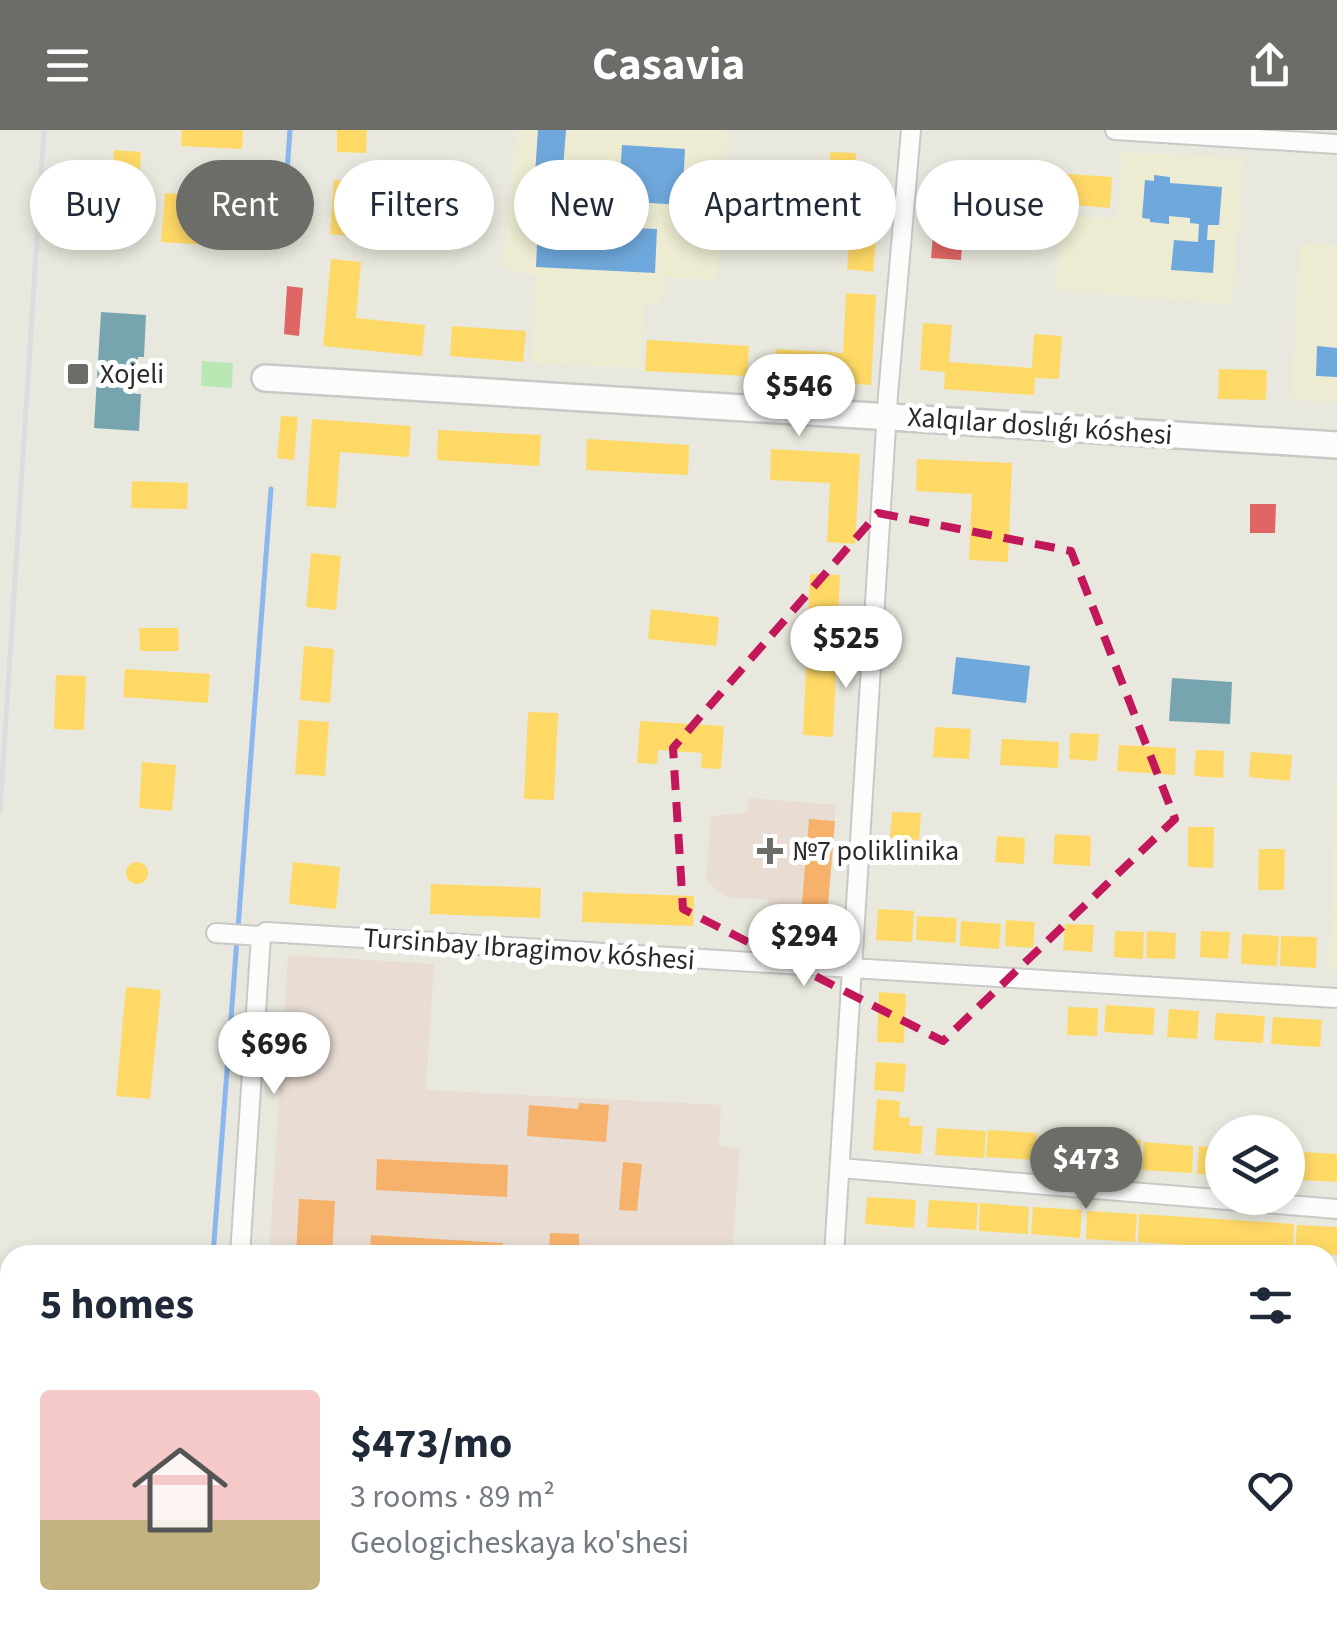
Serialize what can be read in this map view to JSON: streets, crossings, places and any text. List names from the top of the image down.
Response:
{
  "streets": {
    "street": ["Xalqılar doslıǵı kóshesi", "Tursinbay Ibragimov kóshesi"]
  },
  "places": {
    "transit": ["Xojeli"],
    "health": ["№7 poliklinika"]
  },
  "page": {
    "header": "Casavia",
    "chip": [
      "Buy",
      "Rent",
      "Filters",
      "New",
      "Apartment",
      "House"
    ],
    "price": [
      "$546",
      "$525",
      "$294",
      "$696",
      "$473"
    ],
    "heading": "5 homes",
    "list": [
      {
        "name": "$473/mo",
        "note": "3 rooms · 89 m² · Geologicheskaya ko'shesi"
      }
    ]
  }
}
